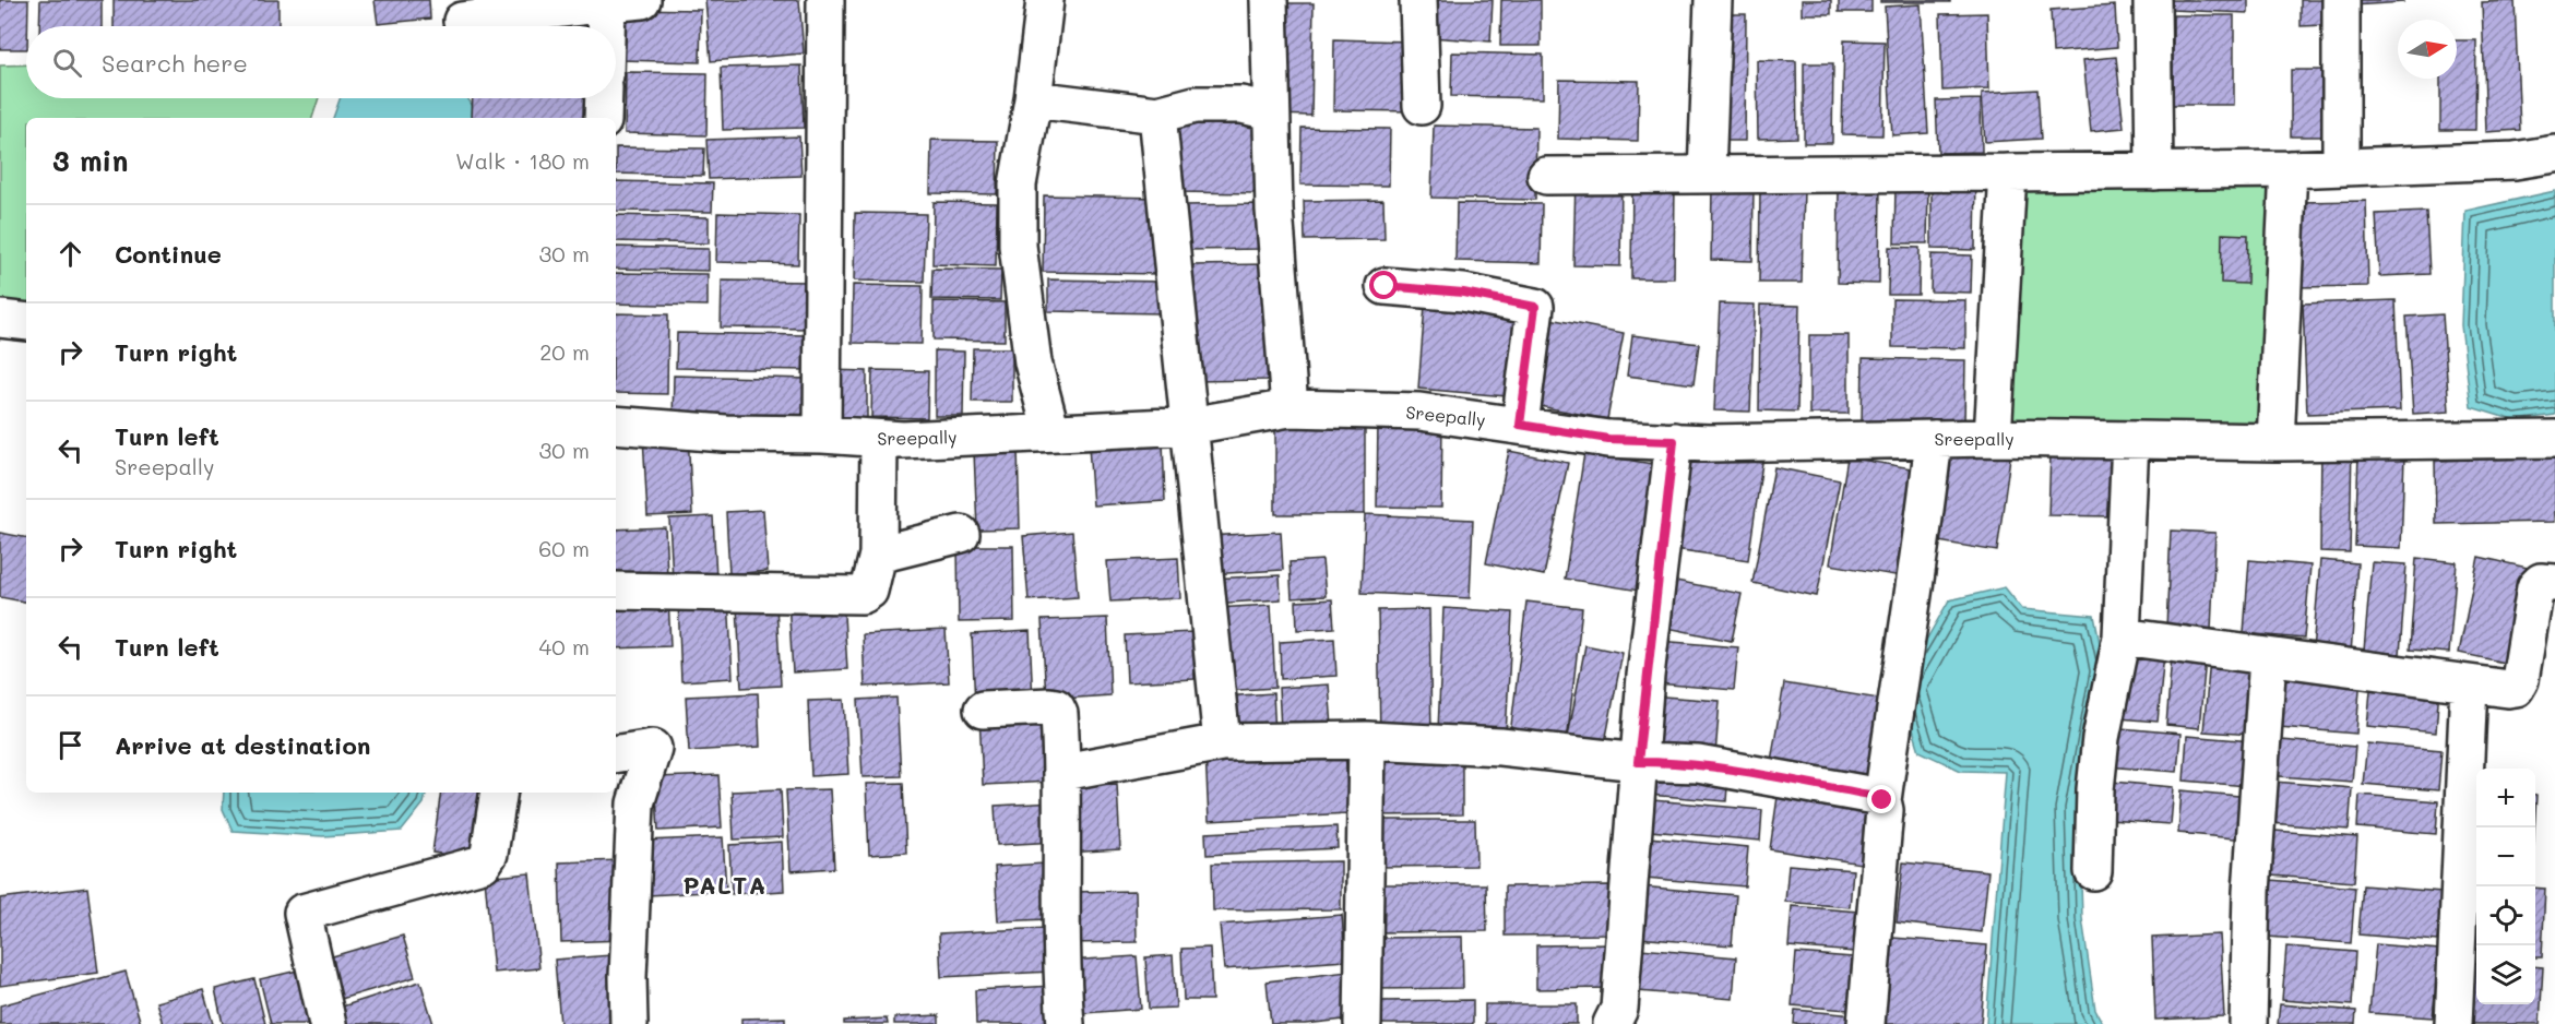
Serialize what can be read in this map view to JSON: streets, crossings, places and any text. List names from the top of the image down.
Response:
{
  "streets": {
    "street": ["Sreepally"]
  },
  "districts": ["PALTA"],
  "north": "right",
  "page": {
    "search": "Search here",
    "heading": ["3 min", "Walk · 180 m"],
    "list": [
      ["Continue", "30 m"],
      ["Turn right", "20 m"],
      ["Turn left", "Sreepally", "30 m"],
      ["Turn right", "60 m"],
      ["Turn left", "40 m"],
      "Arrive at destination"
    ],
    "map_buttons": ["+", "−"]
  }
}
